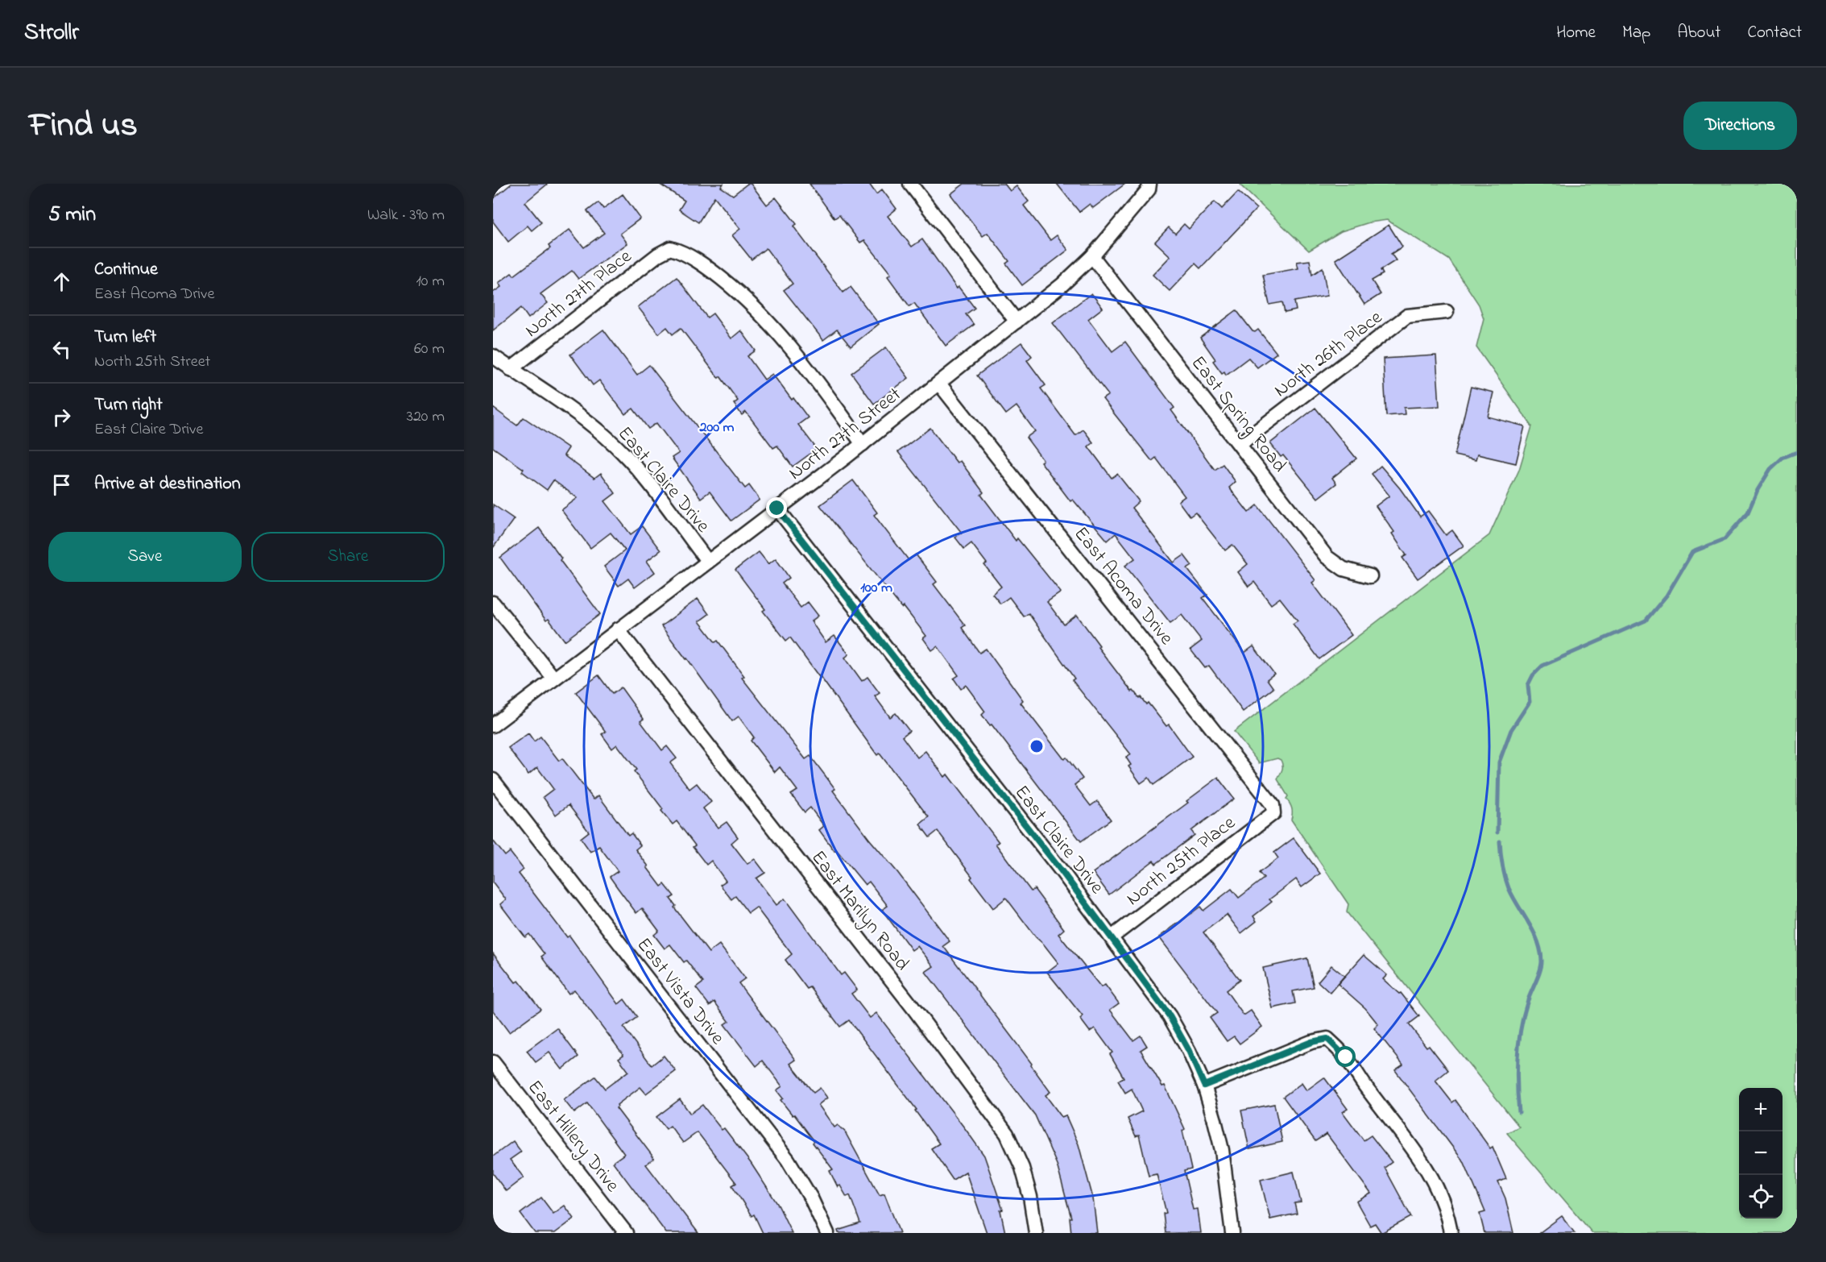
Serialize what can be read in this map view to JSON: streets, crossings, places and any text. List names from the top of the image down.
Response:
{
  "streets": {
    "street": [
      "North 27th Place",
      "North 26th Place",
      "East Spring Road",
      "North 27th Street",
      "East Claire Drive",
      "East Acoma Drive",
      "North 25th Place",
      "East Marilyn Road",
      "East Vista Drive",
      "East Hillery Drive"
    ]
  },
  "crossings": [
    ["North 27th Place", "North 27th Street"],
    ["North 27th Place", "East Claire Drive"],
    ["North 26th Place", "East Spring Road"],
    ["East Spring Road", "North 27th Street"],
    ["North 27th Street", "East Claire Drive"],
    ["North 27th Street", "East Acoma Drive"],
    ["North 27th Street", "East Marilyn Road"],
    ["East Claire Drive", "North 25th Place"],
    ["East Acoma Drive", "North 25th Place"]
  ],
  "page": {
    "header": "Strollr",
    "nav": [
      "Home",
      "Map",
      "About",
      "Contact"
    ],
    "title": "Find us",
    "buttons": [
      "Directions",
      ["Save", "Share"]
    ],
    "heading": ["5 min", "Walk · 390 m"],
    "list": [
      ["Continue", "East Acoma Drive", "10 m"],
      ["Turn left", "North 25th Street", "60 m"],
      ["Turn right", "East Claire Drive", "320 m"],
      "Arrive at destination"
    ],
    "map_buttons": ["+", "−"]
  },
  "rings": ["200 m", "100 m"]
}
